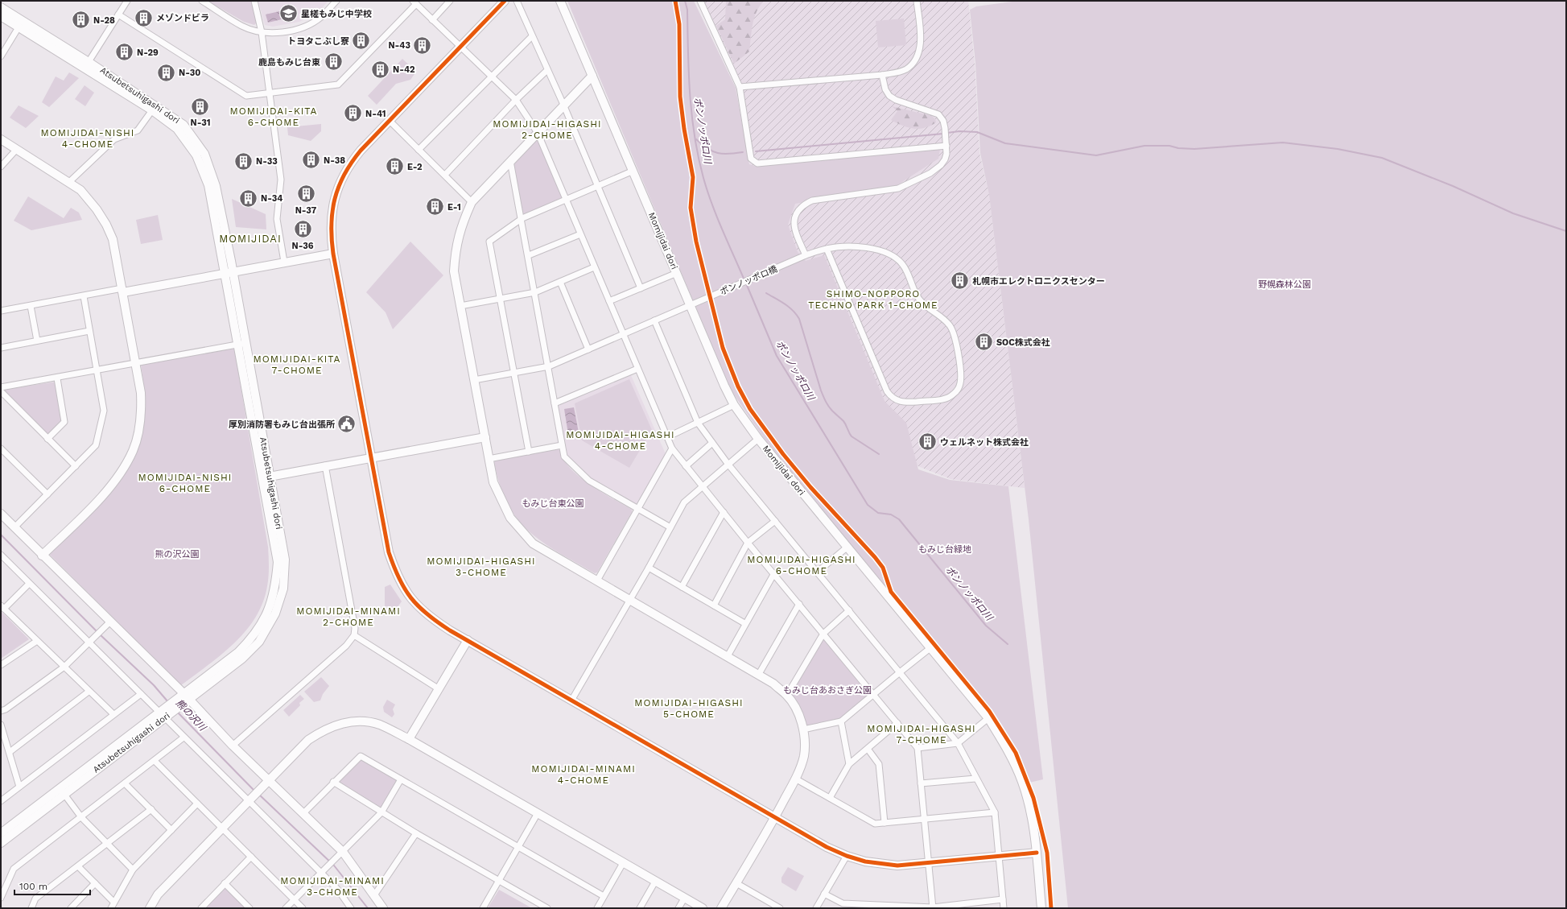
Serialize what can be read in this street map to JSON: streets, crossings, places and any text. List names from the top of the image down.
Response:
{
  "streets": {
    "street": ["Atsubetsuhigashi dori", "Momijidai dori", "ポンノッポロ橋"]
  },
  "crossings": [
    ["Momijidai dori", "ポンノッポロ橋"]
  ],
  "districts": [
    "MOMIJIDAI-KITA 6-CHOME",
    "MOMIJIDAI-HIGASHI 2-CHOME",
    "MOMIJIDAI-NISHI 4-CHOME",
    "MOMIJIDAI",
    "SHIMO-NOPPORO TECHNO PARK 1-CHOME",
    "MOMIJIDAI-KITA 7-CHOME",
    "MOMIJIDAI-HIGASHI 4-CHOME",
    "MOMIJIDAI-NISHI 6-CHOME",
    "MOMIJIDAI-HIGASHI 6-CHOME",
    "MOMIJIDAI-HIGASHI 3-CHOME",
    "MOMIJIDAI-MINAMI 2-CHOME",
    "MOMIJIDAI-HIGASHI 5-CHOME",
    "MOMIJIDAI-HIGASHI 7-CHOME",
    "MOMIJIDAI-MINAMI 4-CHOME",
    "MOMIJIDAI-MINAMI 3-CHOME"
  ],
  "water": ["ポンノッポロ川", "熊の沢川"],
  "parks": [
    "野幌森林公園",
    "もみじ台東公園",
    "もみじ台緑地",
    "熊の沢公園",
    "もみじ台あおさぎ公園"
  ],
  "places": {
    "school or university": ["星槎もみじ中学校"],
    "building": [
      "メゾンドビラ",
      "N-28",
      "トヨタこぶし寮",
      "N-43",
      "N-29",
      "鹿島もみじ台東",
      "N-42",
      "N-30",
      "N-31",
      "N-41",
      "N-38",
      "N-33",
      "E-2",
      "N-37",
      "N-34",
      "E-1",
      "N-36",
      "札幌市エレクトロニクスセンター",
      "SOC株式会社",
      "ウェルネット株式会社"
    ],
    "public building": ["厚別消防署もみじ台出張所"]
  },
  "scale_bar": "100 m"
}
